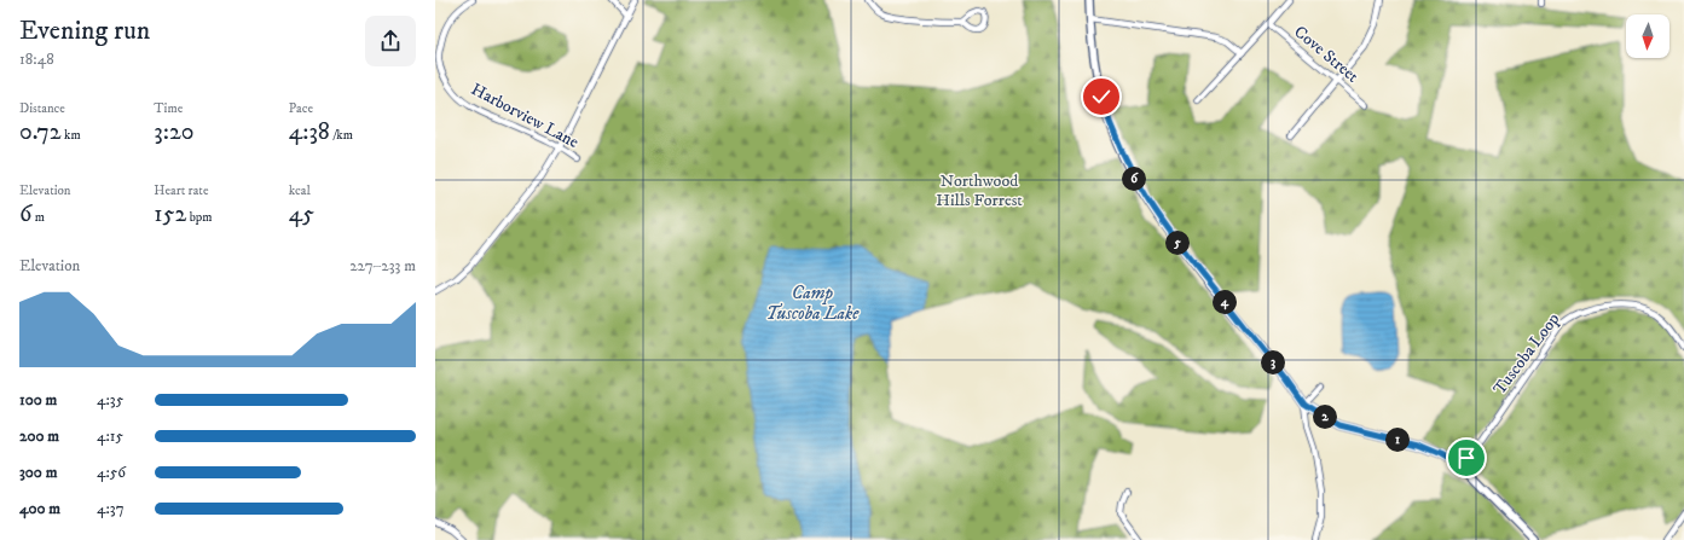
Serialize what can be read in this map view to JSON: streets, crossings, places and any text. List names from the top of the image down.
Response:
{
  "streets": {
    "street": ["Cove Street", "Harborview Lane", "Tuscoba Loop"]
  },
  "water": ["Camp Tuscoba Lake"],
  "parks": ["Northwood Hills Forrest"],
  "north": "bottom",
  "page": {
    "heading": ["Evening run", "18:48"],
    "stats": [
      ["Distance", "0.72 km"],
      ["Time", "3:20"],
      ["Pace", "4:38 /km"],
      ["Elevation", "6 m"],
      ["Heart rate", "152 bpm"],
      ["kcal", "45"]
    ],
    "pins": [
      "6",
      "5",
      "4",
      "3",
      "2",
      "1"
    ],
    "chart": ["Elevation", "227–233 m"],
    "list": [
      {
        "name": "100 m",
        "note": "4:35"
      },
      {
        "name": "200 m",
        "note": "4:15"
      },
      {
        "name": "300 m",
        "note": "4:56"
      },
      {
        "name": "400 m",
        "note": "4:37"
      }
    ]
  }
}
